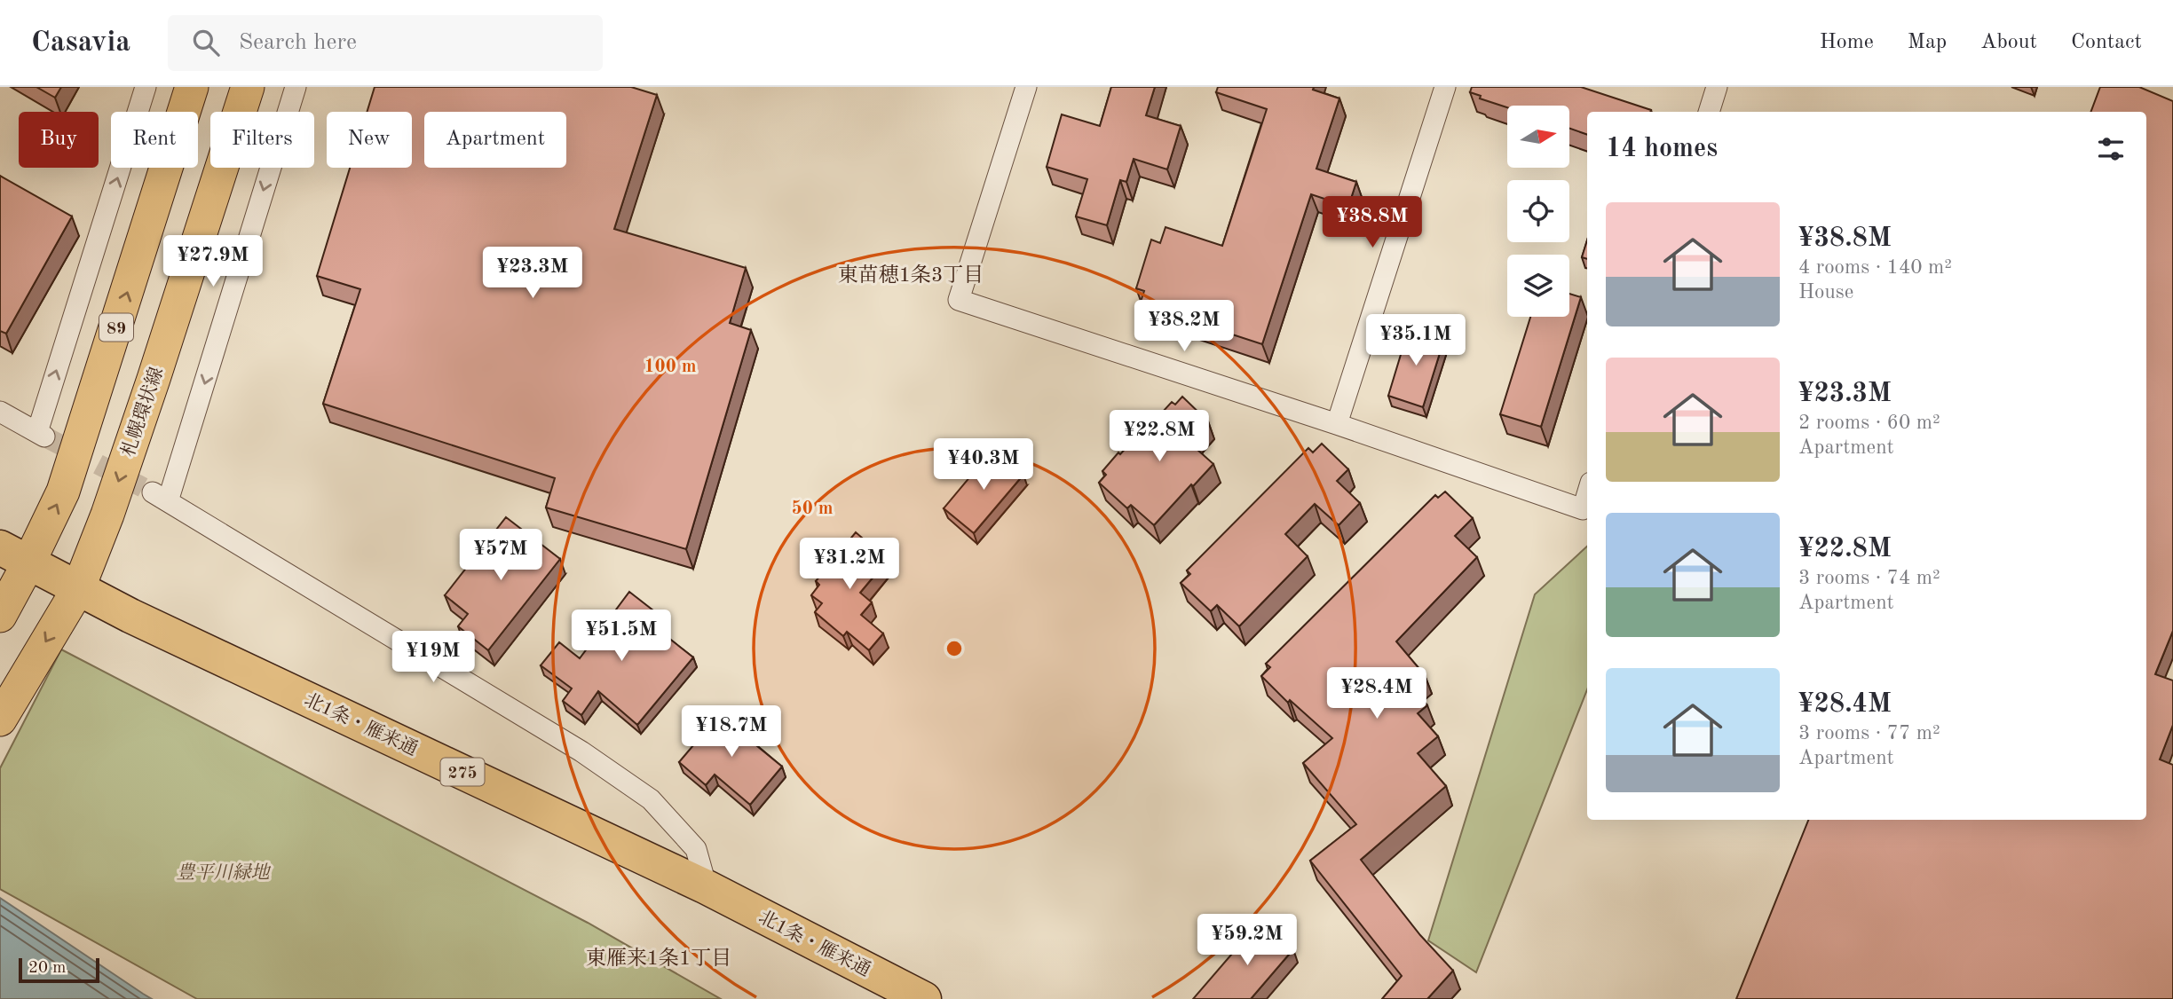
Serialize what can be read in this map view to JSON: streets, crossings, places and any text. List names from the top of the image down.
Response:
{
  "streets": {
    "highway": ["北1条・雁来通", "275"],
    "main road": ["89", "札幌環状線"]
  },
  "crossings": [
    ["89", "北1条・雁来通"],
    ["札幌環状線", "北1条・雁来通"]
  ],
  "districts": ["東苗穂1条3丁目", "東雁来1条1丁目"],
  "parks": ["豊平川緑地"],
  "scale_bar": "20 m",
  "north": "right",
  "page": {
    "header": "Casavia",
    "search": "Search here",
    "nav": [
      "Home",
      "Map",
      "About",
      "Contact"
    ],
    "chip": [
      "Buy",
      "Rent",
      "Filters",
      "New",
      "Apartment"
    ],
    "heading": "14 homes",
    "list": [
      {
        "name": "¥38.8M",
        "note": "4 rooms · 140 m² · House"
      },
      {
        "name": "¥23.3M",
        "note": "2 rooms · 60 m² · Apartment"
      },
      {
        "name": "¥22.8M",
        "note": "3 rooms · 74 m² · Apartment"
      },
      {
        "name": "¥28.4M",
        "note": "3 rooms · 77 m² · Apartment"
      }
    ],
    "price": [
      "¥38.8M",
      "¥27.9M",
      "¥23.3M",
      "¥38.2M",
      "¥35.1M",
      "¥22.8M",
      "¥40.3M",
      "¥57M",
      "¥31.2M",
      "¥51.5M",
      "¥19M",
      "¥28.4M",
      "¥18.7M",
      "¥59.2M"
    ],
    "scale": "20 m"
  },
  "rings": ["100 m", "50 m"]
}
